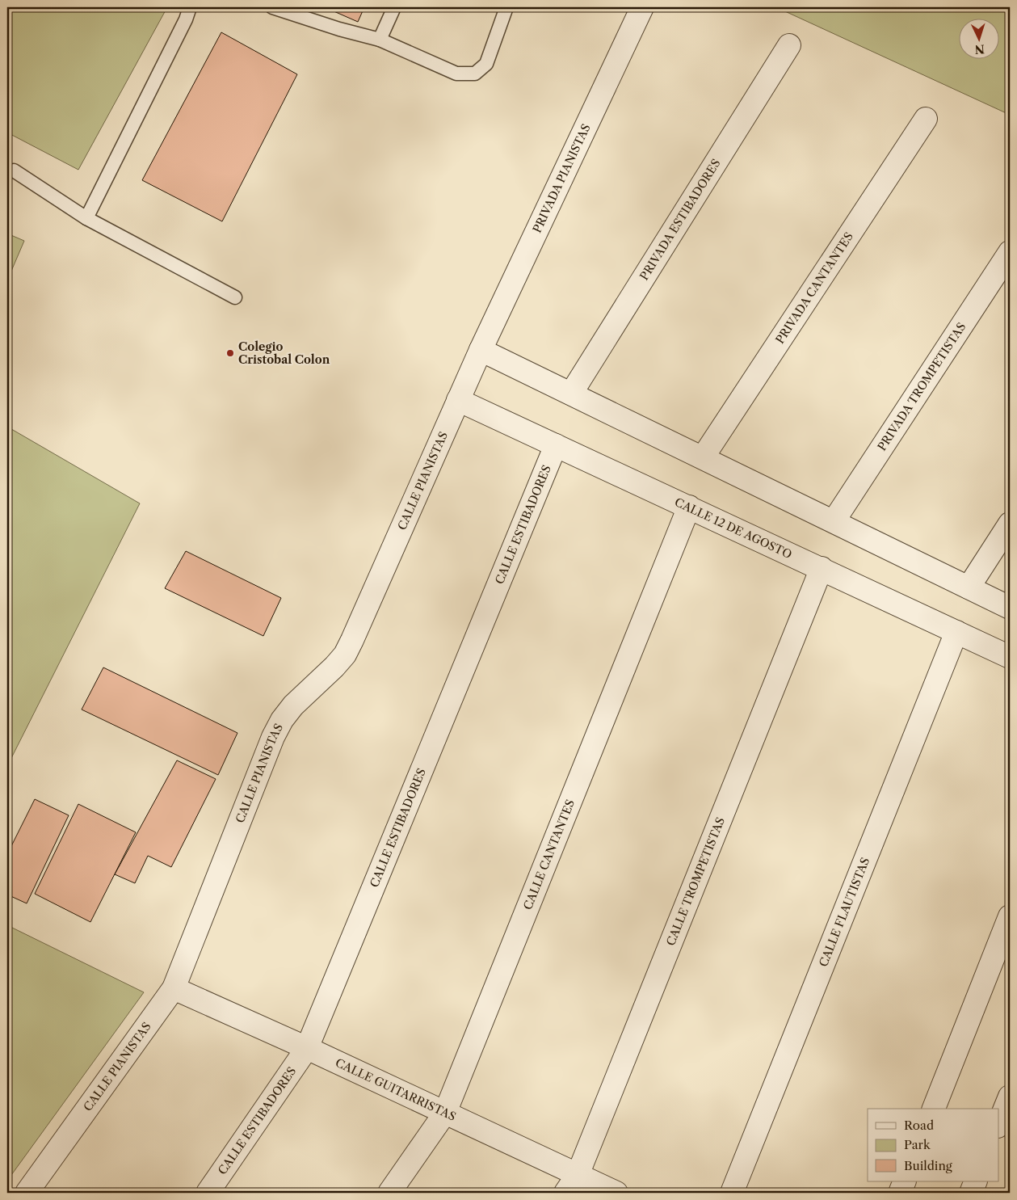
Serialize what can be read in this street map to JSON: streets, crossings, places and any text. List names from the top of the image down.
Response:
{
  "streets": {
    "street": [
      "PRIVADA PIANISTAS",
      "PRIVADA ESTIBADORES",
      "PRIVADA CANTANTES",
      "PRIVADA TROMPETISTAS",
      "CALLE PIANISTAS",
      "CALLE ESTIBADORES",
      "CALLE 12 DE AGOSTO",
      "CALLE CANTANTES",
      "CALLE TROMPETISTAS",
      "CALLE FLAUTISTAS",
      "CALLE GUITARRISTAS"
    ]
  },
  "crossings": [
    ["PRIVADA PIANISTAS", "CALLE PIANISTAS"],
    ["CALLE PIANISTAS", "CALLE 12 DE AGOSTO"],
    ["CALLE PIANISTAS", "CALLE GUITARRISTAS"],
    ["CALLE ESTIBADORES", "CALLE 12 DE AGOSTO"],
    ["CALLE ESTIBADORES", "CALLE GUITARRISTAS"],
    ["CALLE 12 DE AGOSTO", "CALLE CANTANTES"],
    ["CALLE 12 DE AGOSTO", "CALLE TROMPETISTAS"],
    ["CALLE 12 DE AGOSTO", "CALLE FLAUTISTAS"],
    ["CALLE CANTANTES", "CALLE GUITARRISTAS"],
    ["CALLE TROMPETISTAS", "CALLE GUITARRISTAS"]
  ],
  "places": ["Colegio Cristobal Colon"],
  "legend": ["Road", "Park", "Building"],
  "north": "bottom"
}
